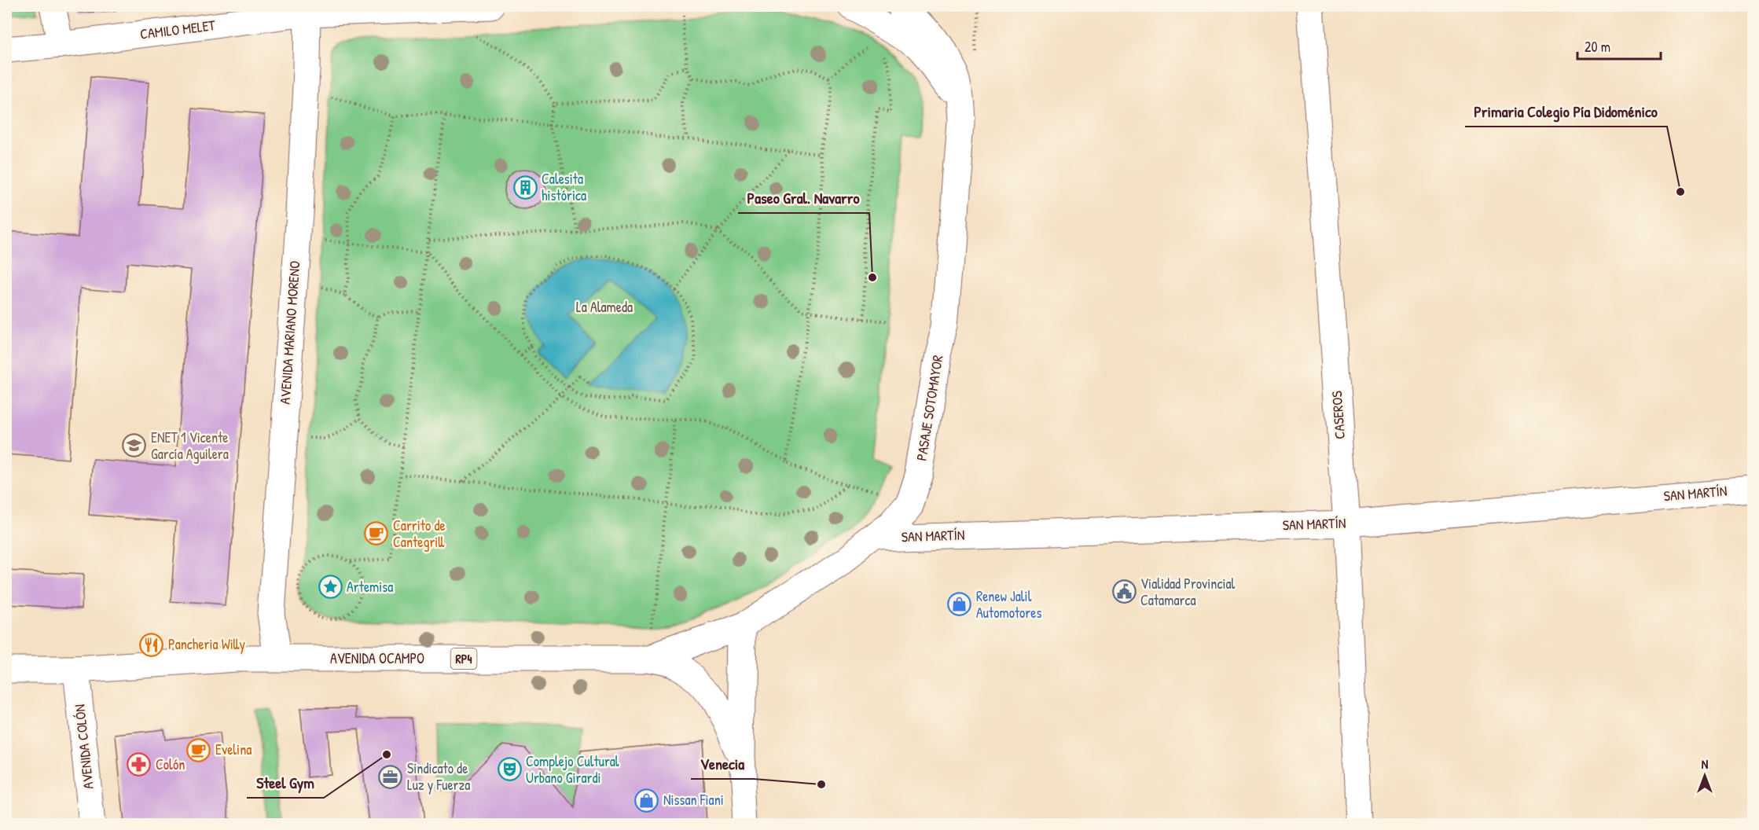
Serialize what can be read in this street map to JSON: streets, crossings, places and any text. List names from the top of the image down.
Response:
{
  "streets": {
    "main road": [
      "CAMILO MELET",
      "AVENIDA MARIANO MORENO",
      "PASAJE SOTOMAYOR",
      "CASEROS",
      "SAN MARTÍN",
      "AVENIDA OCAMPO",
      "RP4",
      "AVENIDA COLÓN"
    ]
  },
  "crossings": [
    ["CAMILO MELET", "AVENIDA MARIANO MORENO"],
    ["AVENIDA MARIANO MORENO", "AVENIDA OCAMPO"],
    ["PASAJE SOTOMAYOR", "SAN MARTÍN"],
    ["PASAJE SOTOMAYOR", "AVENIDA OCAMPO"],
    ["CASEROS", "SAN MARTÍN"],
    ["AVENIDA OCAMPO", "AVENIDA COLÓN"]
  ],
  "parks": ["La Alameda"],
  "places": {
    "building": ["Calesita histórica"],
    "other": [
      "Primaria Colegio Pía Didoménico",
      "Paseo Gral. Navarro",
      "Steel Gym",
      "Venecia"
    ],
    "school or university": ["ENET 1 Vicente García Aguilera"],
    "cafe": ["Carrito de Cantegrill", "Evelina"],
    "place": ["Artemisa"],
    "public building": ["Vialidad Provincial Catamarca"],
    "shop": ["Renew Jalil Automotores", "Nissan Fiani"],
    "restaurant": ["Pancheria Willy"],
    "pharmacy": ["Colón"],
    "theatre": ["Complejo Cultural Urbano Girardi"],
    "office": ["Sindicato de Luz y Fuerza"]
  },
  "scale_bar": "20 m",
  "north": "top"
}
